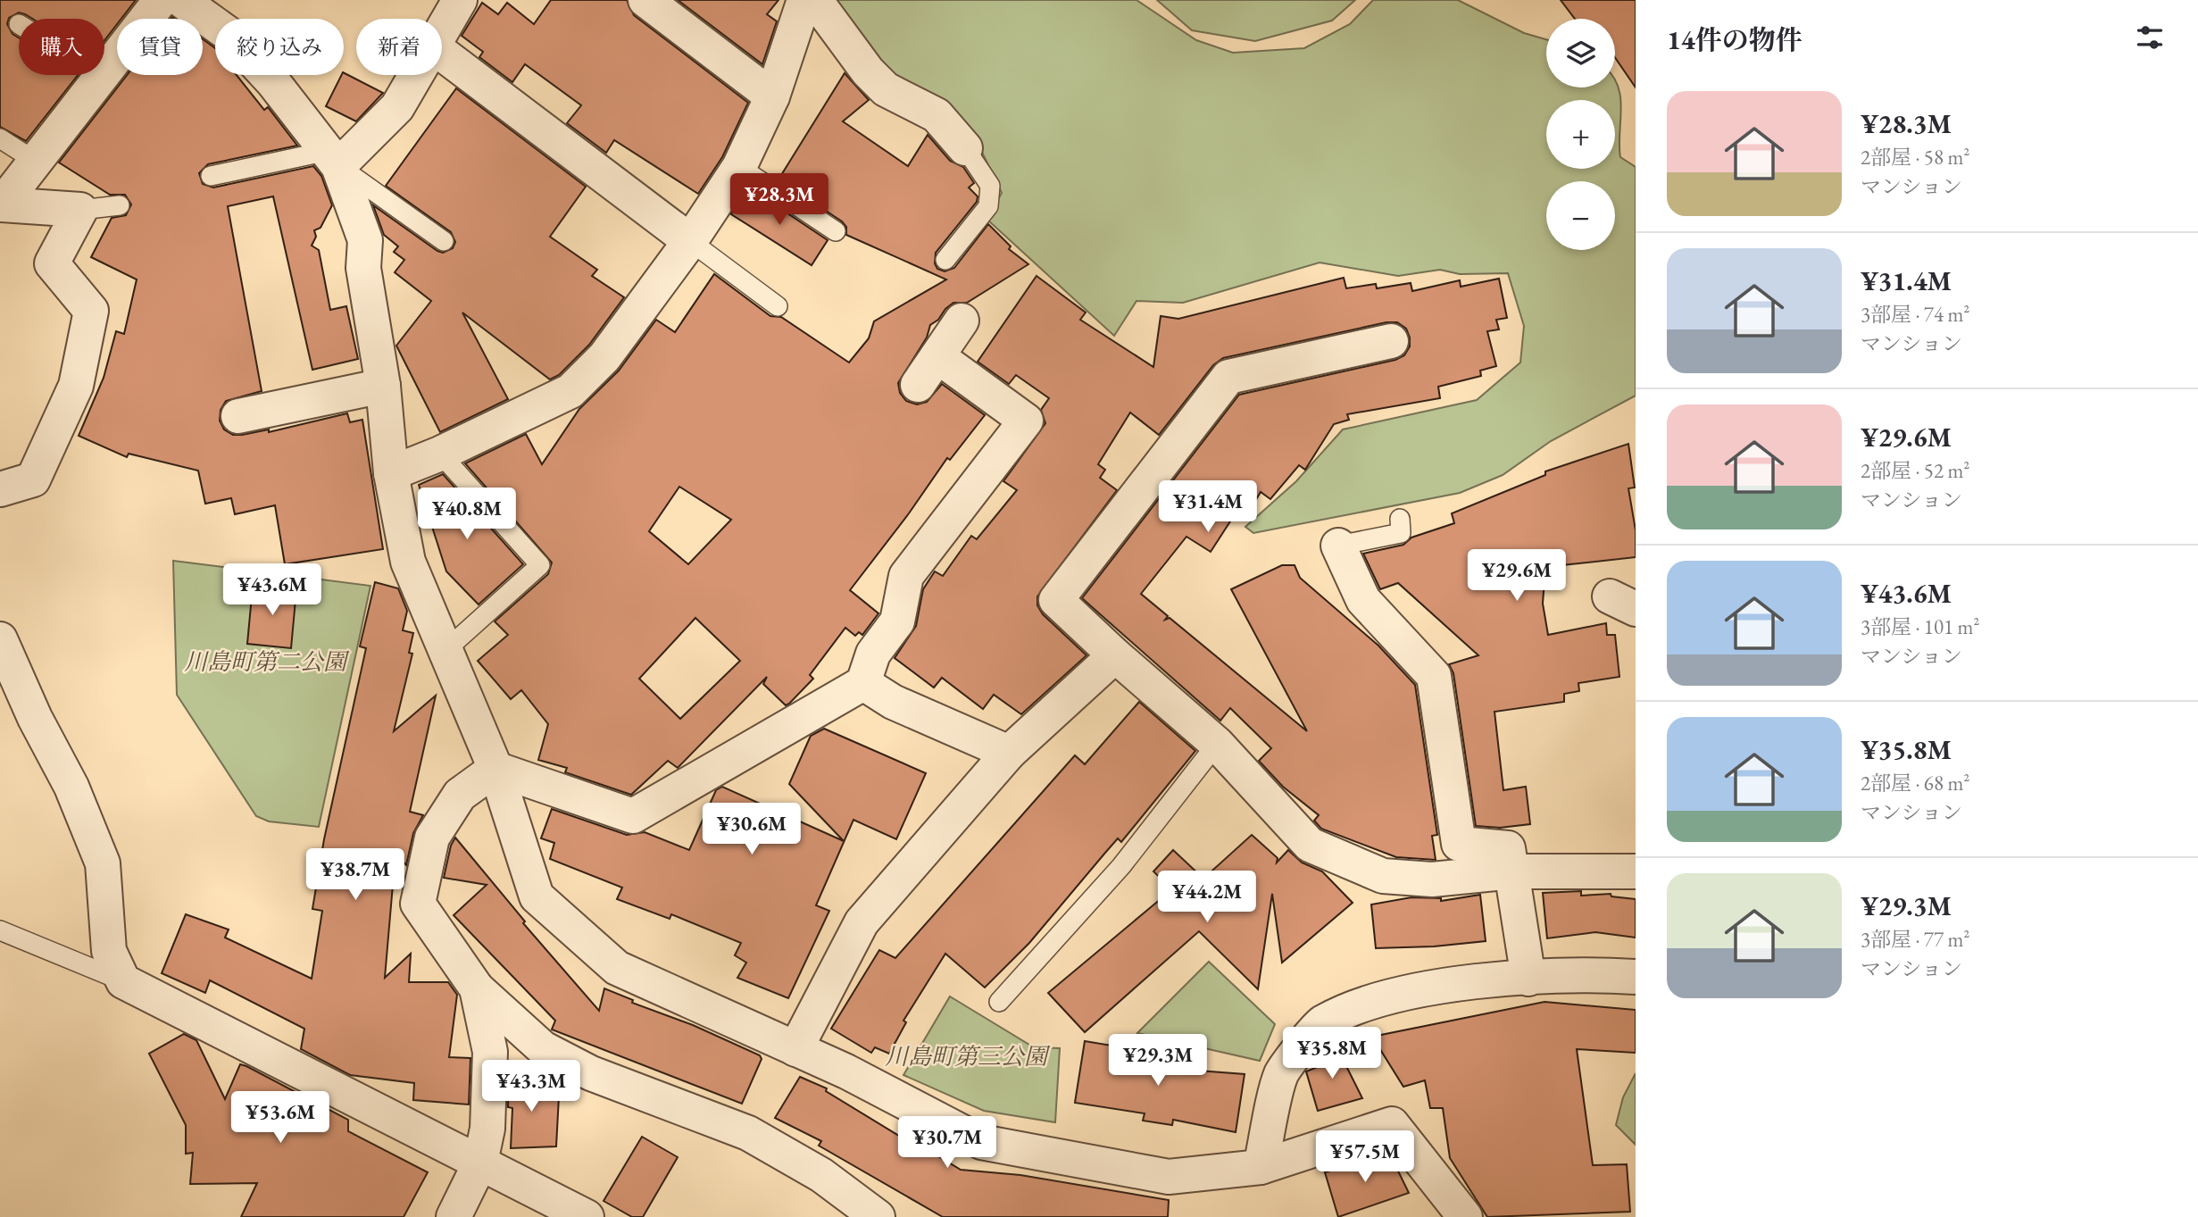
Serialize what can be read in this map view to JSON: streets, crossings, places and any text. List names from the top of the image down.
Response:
{
  "parks": ["川島町第二公園", "川島町第三公園"],
  "page": {
    "heading": "14件の物件",
    "map_buttons": ["+", "−"],
    "chip": [
      "購入",
      "賃貸",
      "絞り込み",
      "新着"
    ],
    "list": [
      {
        "name": "¥28.3M",
        "note": "2部屋 · 58 m² · マンション"
      },
      {
        "name": "¥31.4M",
        "note": "3部屋 · 74 m² · マンション"
      },
      {
        "name": "¥29.6M",
        "note": "2部屋 · 52 m² · マンション"
      },
      {
        "name": "¥43.6M",
        "note": "3部屋 · 101 m² · マンション"
      },
      {
        "name": "¥35.8M",
        "note": "2部屋 · 68 m² · マンション"
      },
      {
        "name": "¥29.3M",
        "note": "3部屋 · 77 m² · マンション"
      }
    ],
    "price": [
      "¥28.3M",
      "¥31.4M",
      "¥40.8M",
      "¥29.6M",
      "¥43.6M",
      "¥30.6M",
      "¥38.7M",
      "¥44.2M",
      "¥35.8M",
      "¥29.3M",
      "¥43.3M",
      "¥53.6M",
      "¥30.7M",
      "¥57.5M"
    ]
  }
}
